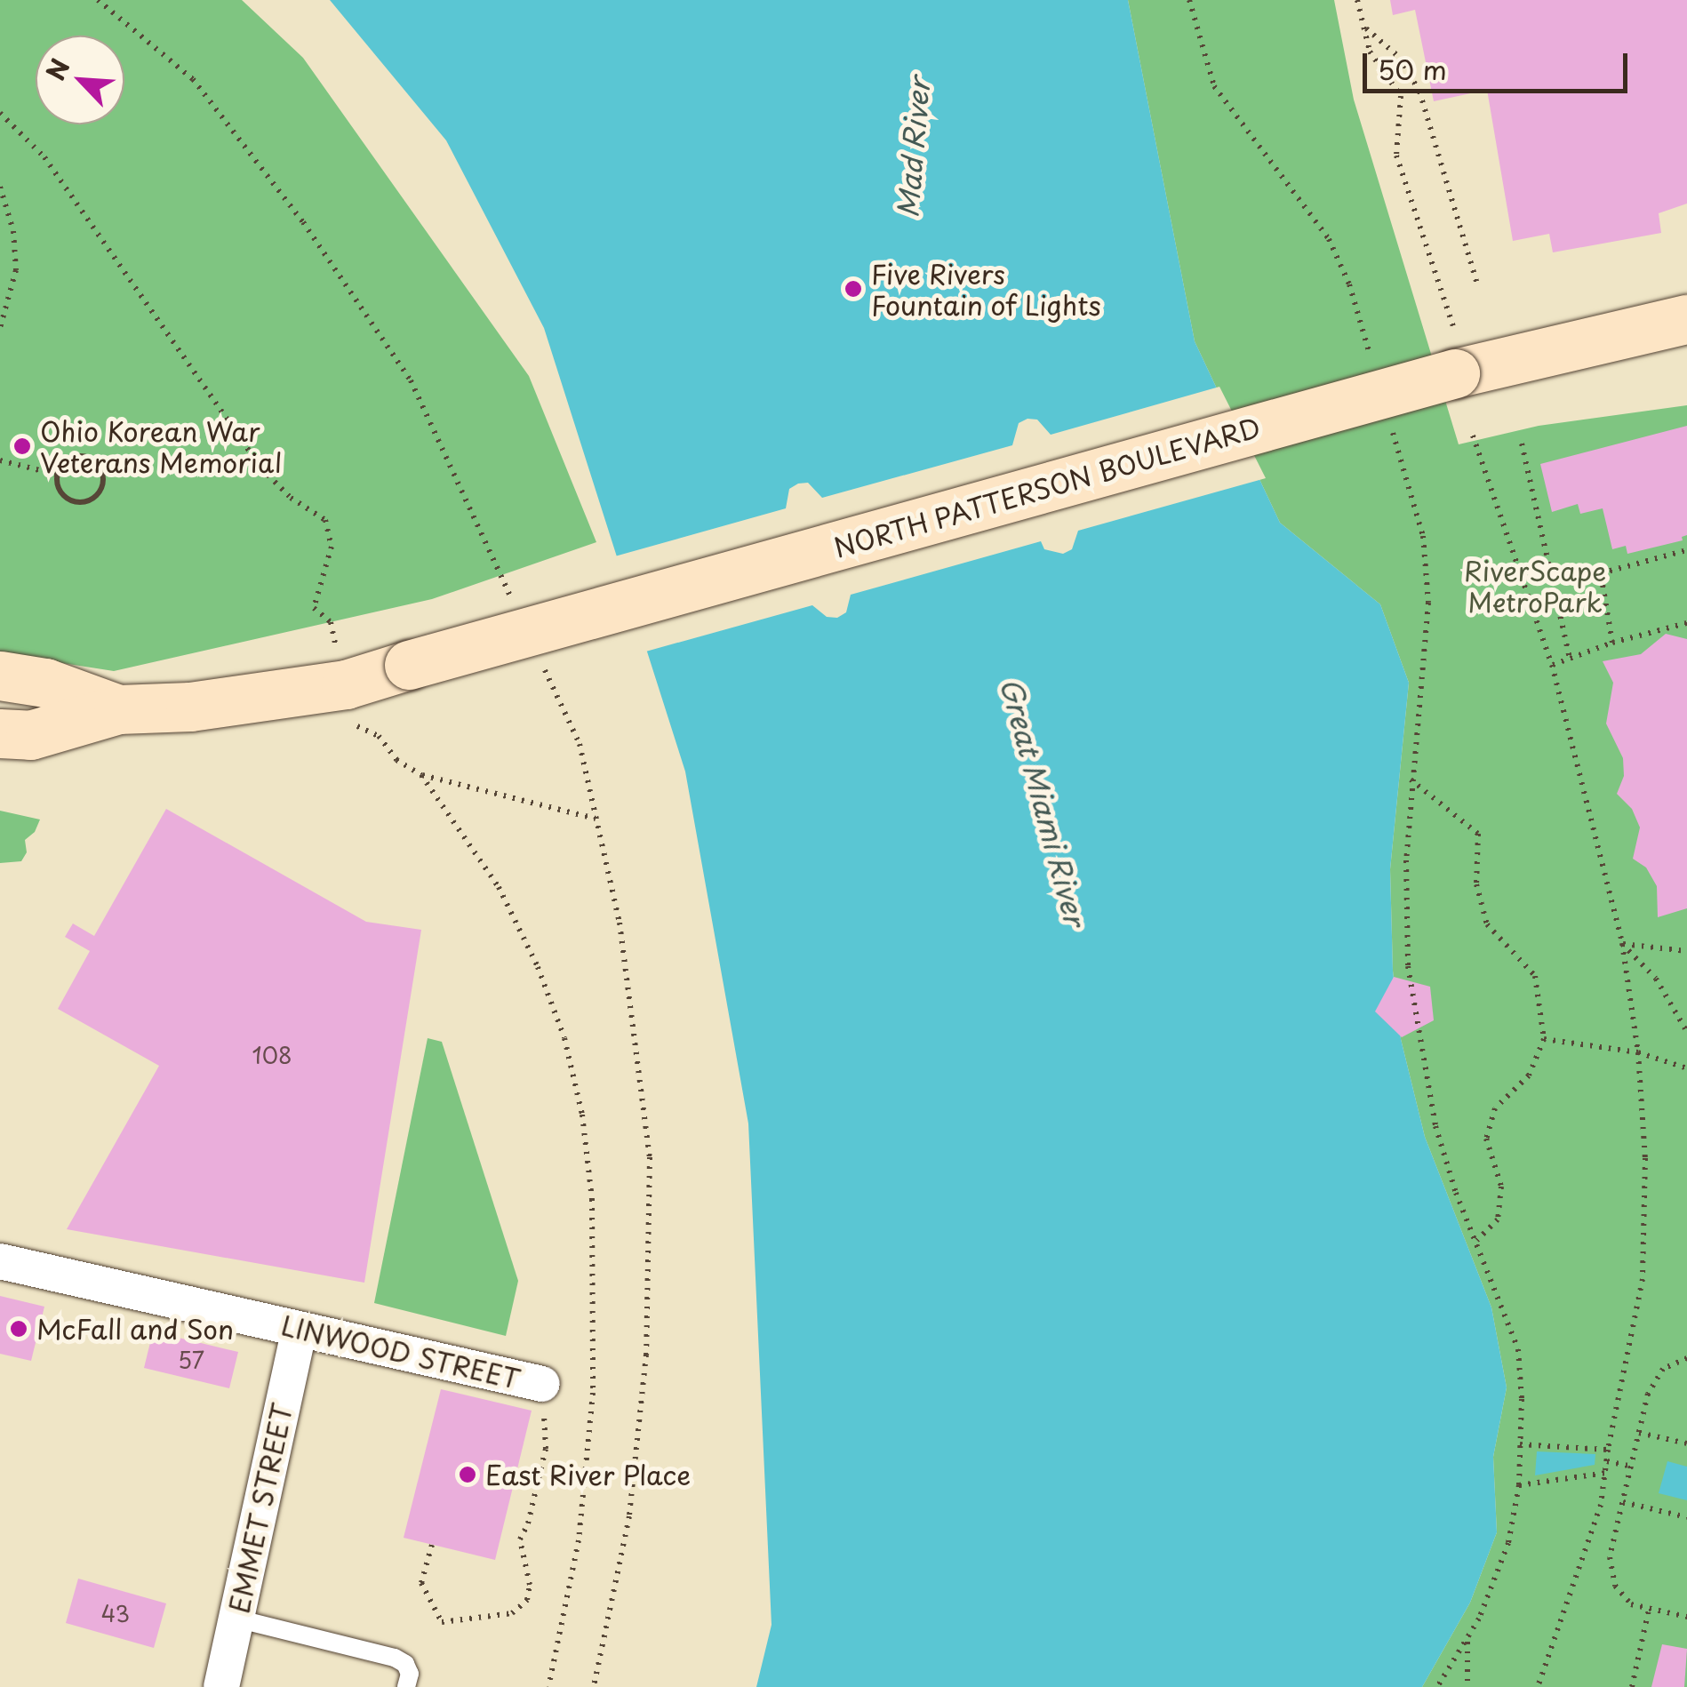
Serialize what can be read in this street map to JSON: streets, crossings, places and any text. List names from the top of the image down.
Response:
{
  "streets": {
    "main road": ["NORTH PATTERSON BOULEVARD"],
    "street": ["LINWOOD STREET", "EMMET STREET"]
  },
  "crossings": [
    ["LINWOOD STREET", "EMMET STREET"]
  ],
  "water": ["Mad River", "Great Miami River"],
  "parks": ["RiverScape MetroPark"],
  "places": [
    "Five Rivers Fountain of Lights",
    "Ohio Korean War Veterans Memorial",
    "McFall and Son",
    "East River Place"
  ],
  "house_numbers": ["108", "57", "43"],
  "scale_bar": "50 m",
  "north": "top left"
}
